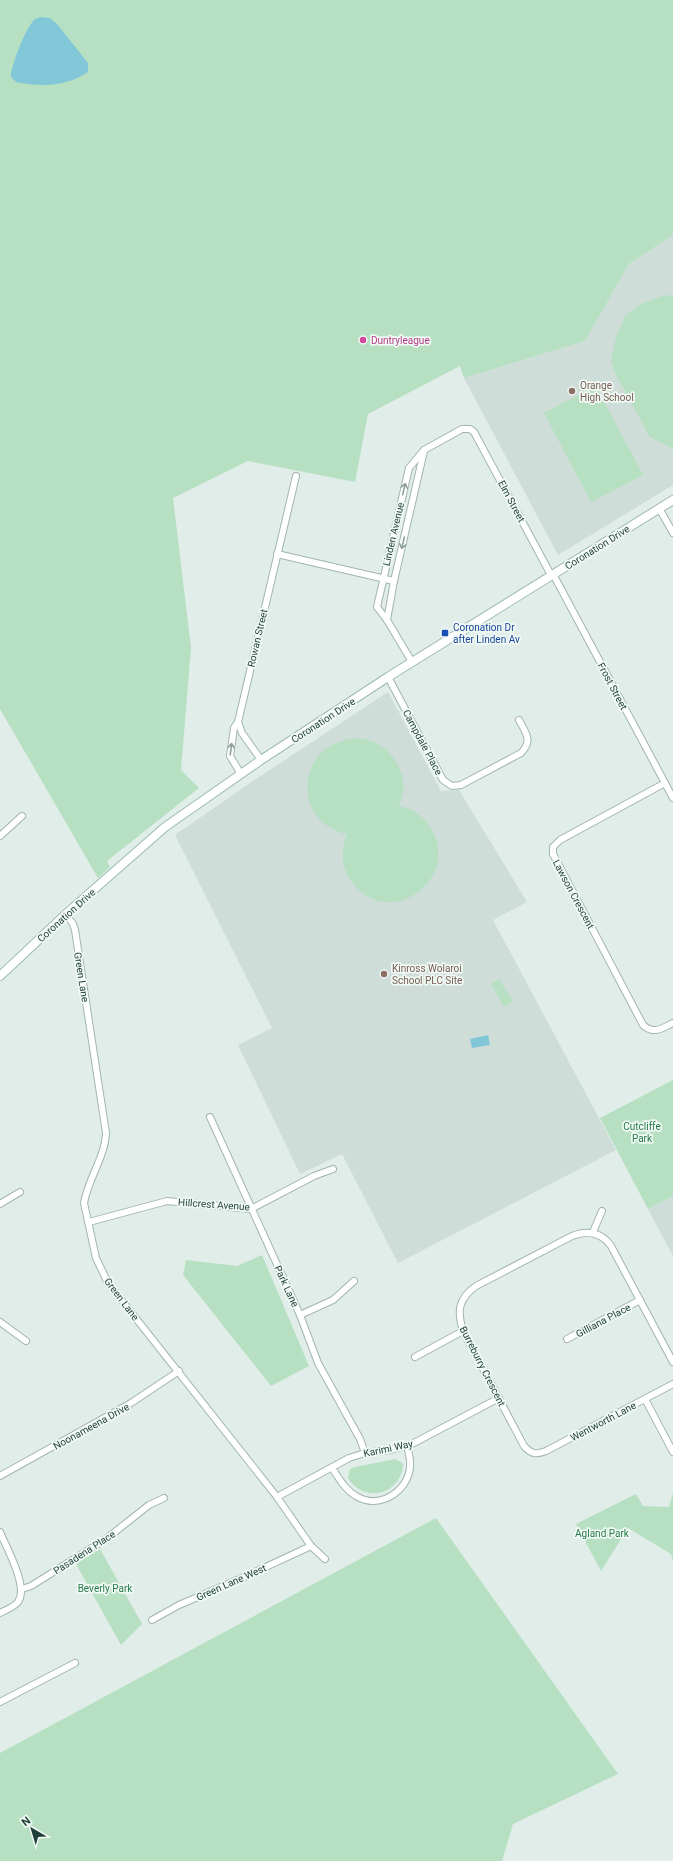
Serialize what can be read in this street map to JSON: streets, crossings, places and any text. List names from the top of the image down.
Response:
{
  "streets": {
    "main road": ["Coronation Drive"],
    "street": [
      "Elm Street",
      "Linden Avenue",
      "Rowan Street",
      "Frost Street",
      "Campdale Place",
      "Lawson Crescent",
      "Green Lane",
      "Hillcrest Avenue",
      "Park Lane",
      "Gilliana Place",
      "Burreburry Crescent",
      "Wentworth Lane",
      "Noonameena Drive",
      "Karimi Way",
      "Pasadena Place",
      "Green Lane West"
    ]
  },
  "crossings": [
    ["Elm Street", "Linden Avenue"],
    ["Elm Street", "Coronation Drive"],
    ["Elm Street", "Frost Street"],
    ["Linden Avenue", "Coronation Drive"],
    ["Coronation Drive", "Rowan Street"],
    ["Coronation Drive", "Frost Street"],
    ["Coronation Drive", "Campdale Place"],
    ["Coronation Drive", "Green Lane"],
    ["Frost Street", "Lawson Crescent"],
    ["Green Lane", "Hillcrest Avenue"],
    ["Green Lane", "Noonameena Drive"],
    ["Green Lane", "Karimi Way"],
    ["Green Lane", "Green Lane West"],
    ["Hillcrest Avenue", "Park Lane"],
    ["Park Lane", "Karimi Way"],
    ["Burreburry Crescent", "Wentworth Lane"],
    ["Burreburry Crescent", "Karimi Way"]
  ],
  "parks": ["Cutcliffe Park", "Agland Park", "Beverly Park"],
  "places": {
    "other": ["Duntryleague", "Orange High School", "Kinross Wolaroi School PLC Site"],
    "transit": ["Coronation Dr after Linden Av"]
  },
  "north": "top left"
}
